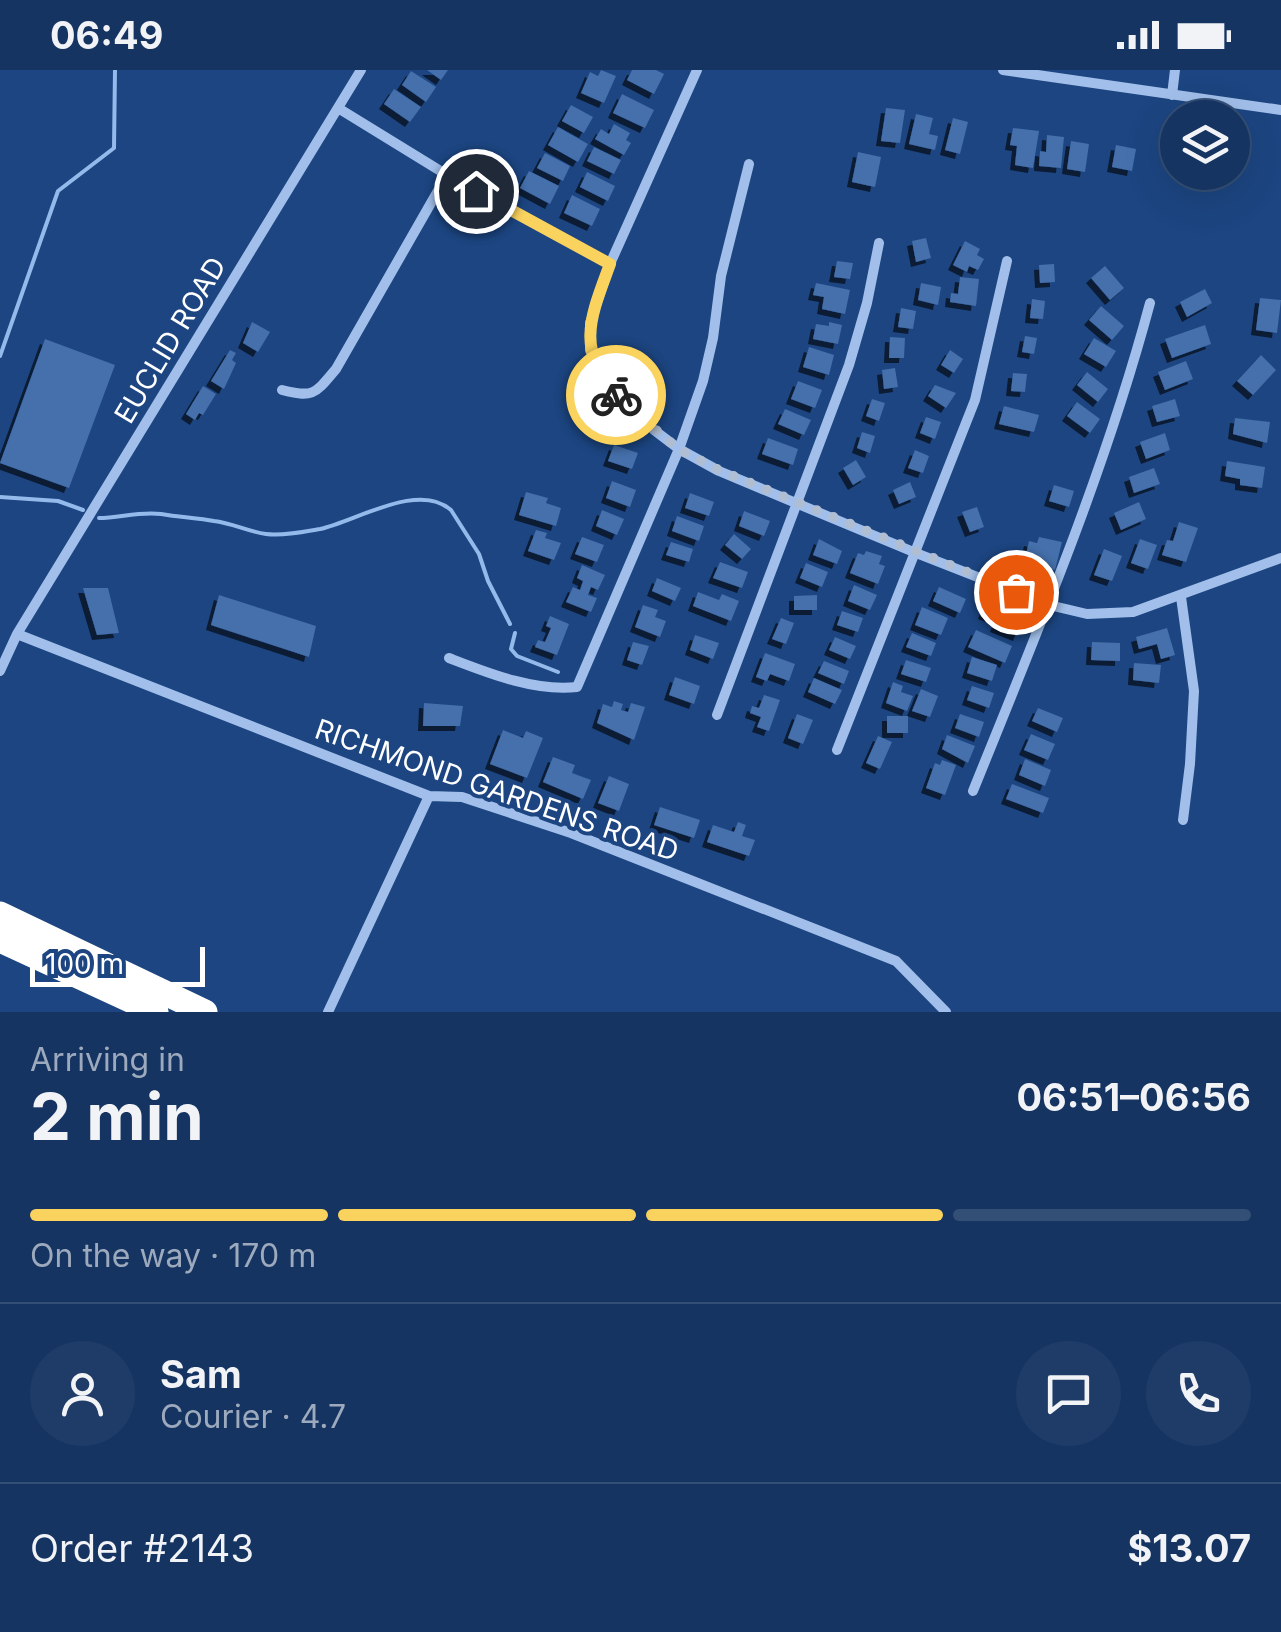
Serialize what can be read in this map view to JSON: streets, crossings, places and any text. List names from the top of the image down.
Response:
{
  "streets": {
    "street": ["EUCLID ROAD", "RICHMOND GARDENS ROAD"]
  },
  "crossings": [
    ["EUCLID ROAD", "RICHMOND GARDENS ROAD"]
  ],
  "scale_bar": "100 m",
  "page": {
    "status": "06:49",
    "scale": "100 m",
    "heading": ["2 min", "Arriving in", "06:51–06:56"],
    "panel": [
      "Sam",
      "Courier · 4.7",
      "Order #2143",
      "$13.07"
    ],
    "bar": "On the way · 170 m"
  }
}
